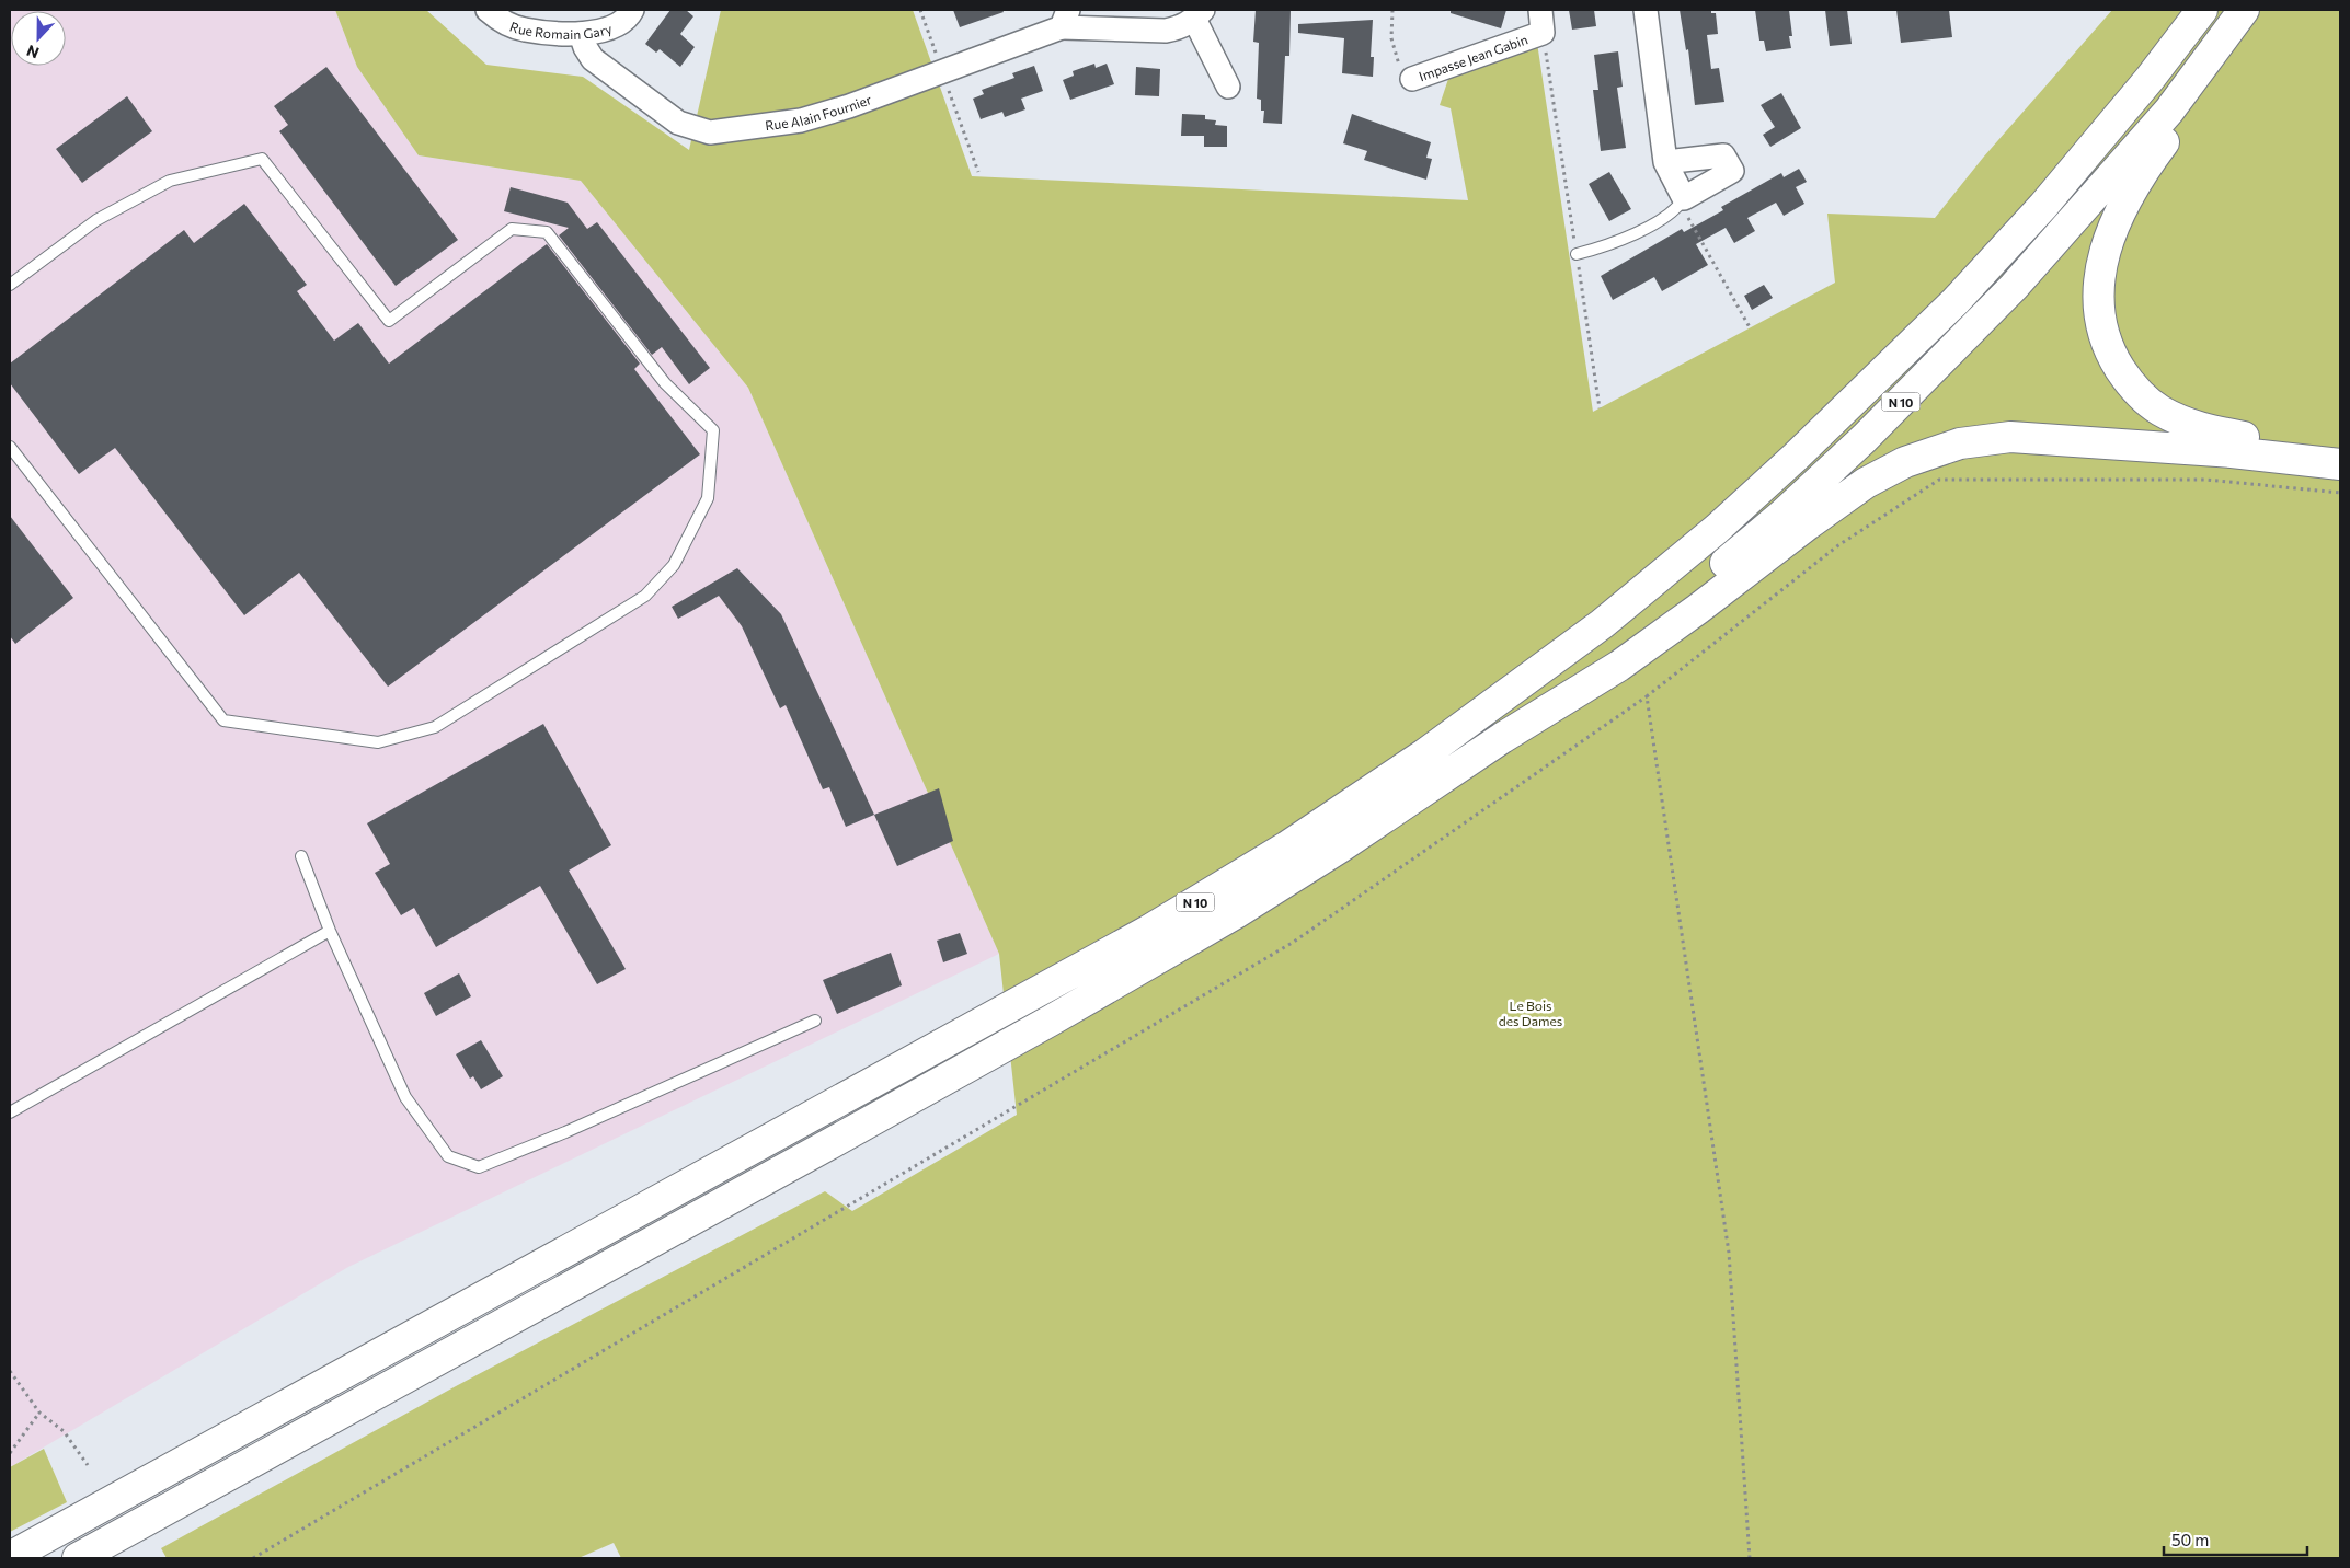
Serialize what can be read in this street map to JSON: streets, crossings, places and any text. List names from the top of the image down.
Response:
{
  "streets": {
    "highway": ["N 10"],
    "street": ["Rue Romain Gary", "Impasse Jean Gabin", "Rue Alain Fournier"]
  },
  "crossings": [
    ["Rue Romain Gary", "Rue Alain Fournier"]
  ],
  "parks": ["Le Bois des Dames"],
  "scale_bar": "50 m",
  "north": "bottom"
}
